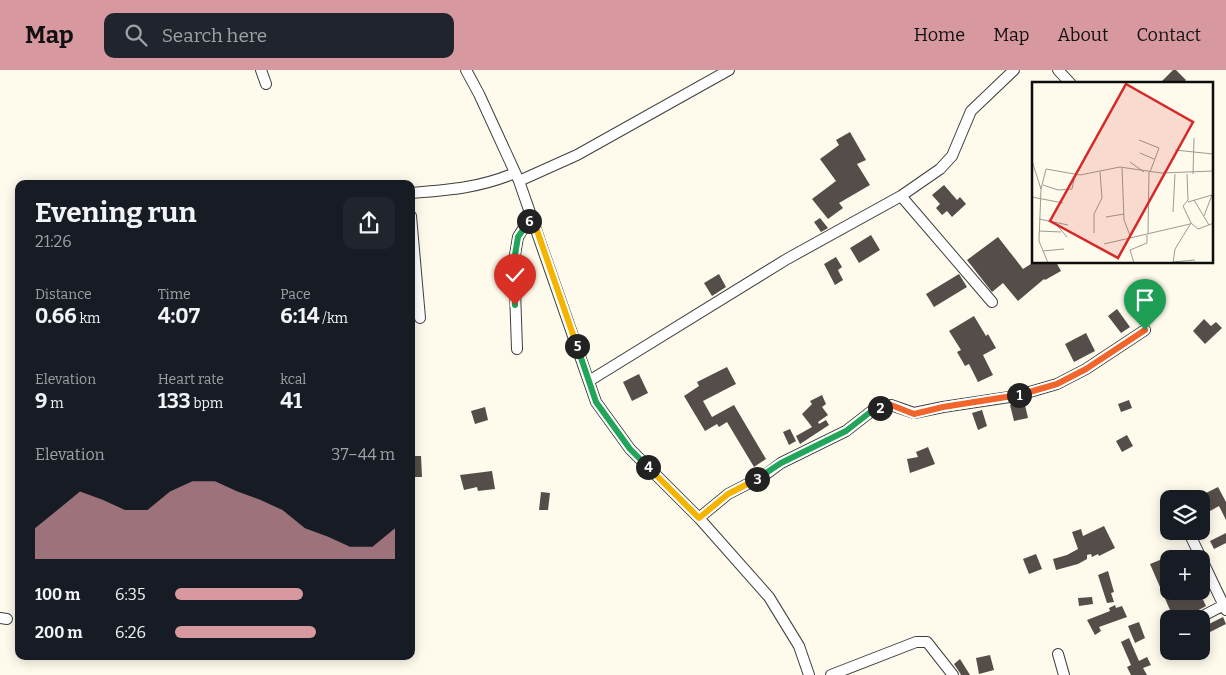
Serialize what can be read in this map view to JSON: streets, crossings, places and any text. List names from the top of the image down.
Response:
{
  "page": {
    "header": "Map",
    "search": "Search here",
    "nav": [
      "Home",
      "Map",
      "About",
      "Contact"
    ],
    "heading": ["Evening run", "21:26"],
    "pins": [
      "6",
      "5",
      "1",
      "2",
      "4",
      "3"
    ],
    "stats": [
      ["Distance", "0.66 km"],
      ["Time", "4:07"],
      ["Pace", "6:14 /km"],
      ["Elevation", "9 m"],
      ["Heart rate", "133 bpm"],
      ["kcal", "41"]
    ],
    "chart": ["Elevation", "37–44 m"],
    "map_buttons": ["+", "−"],
    "list": [
      {
        "name": "100 m",
        "note": "6:35"
      },
      {
        "name": "200 m",
        "note": "6:26"
      }
    ]
  }
}
